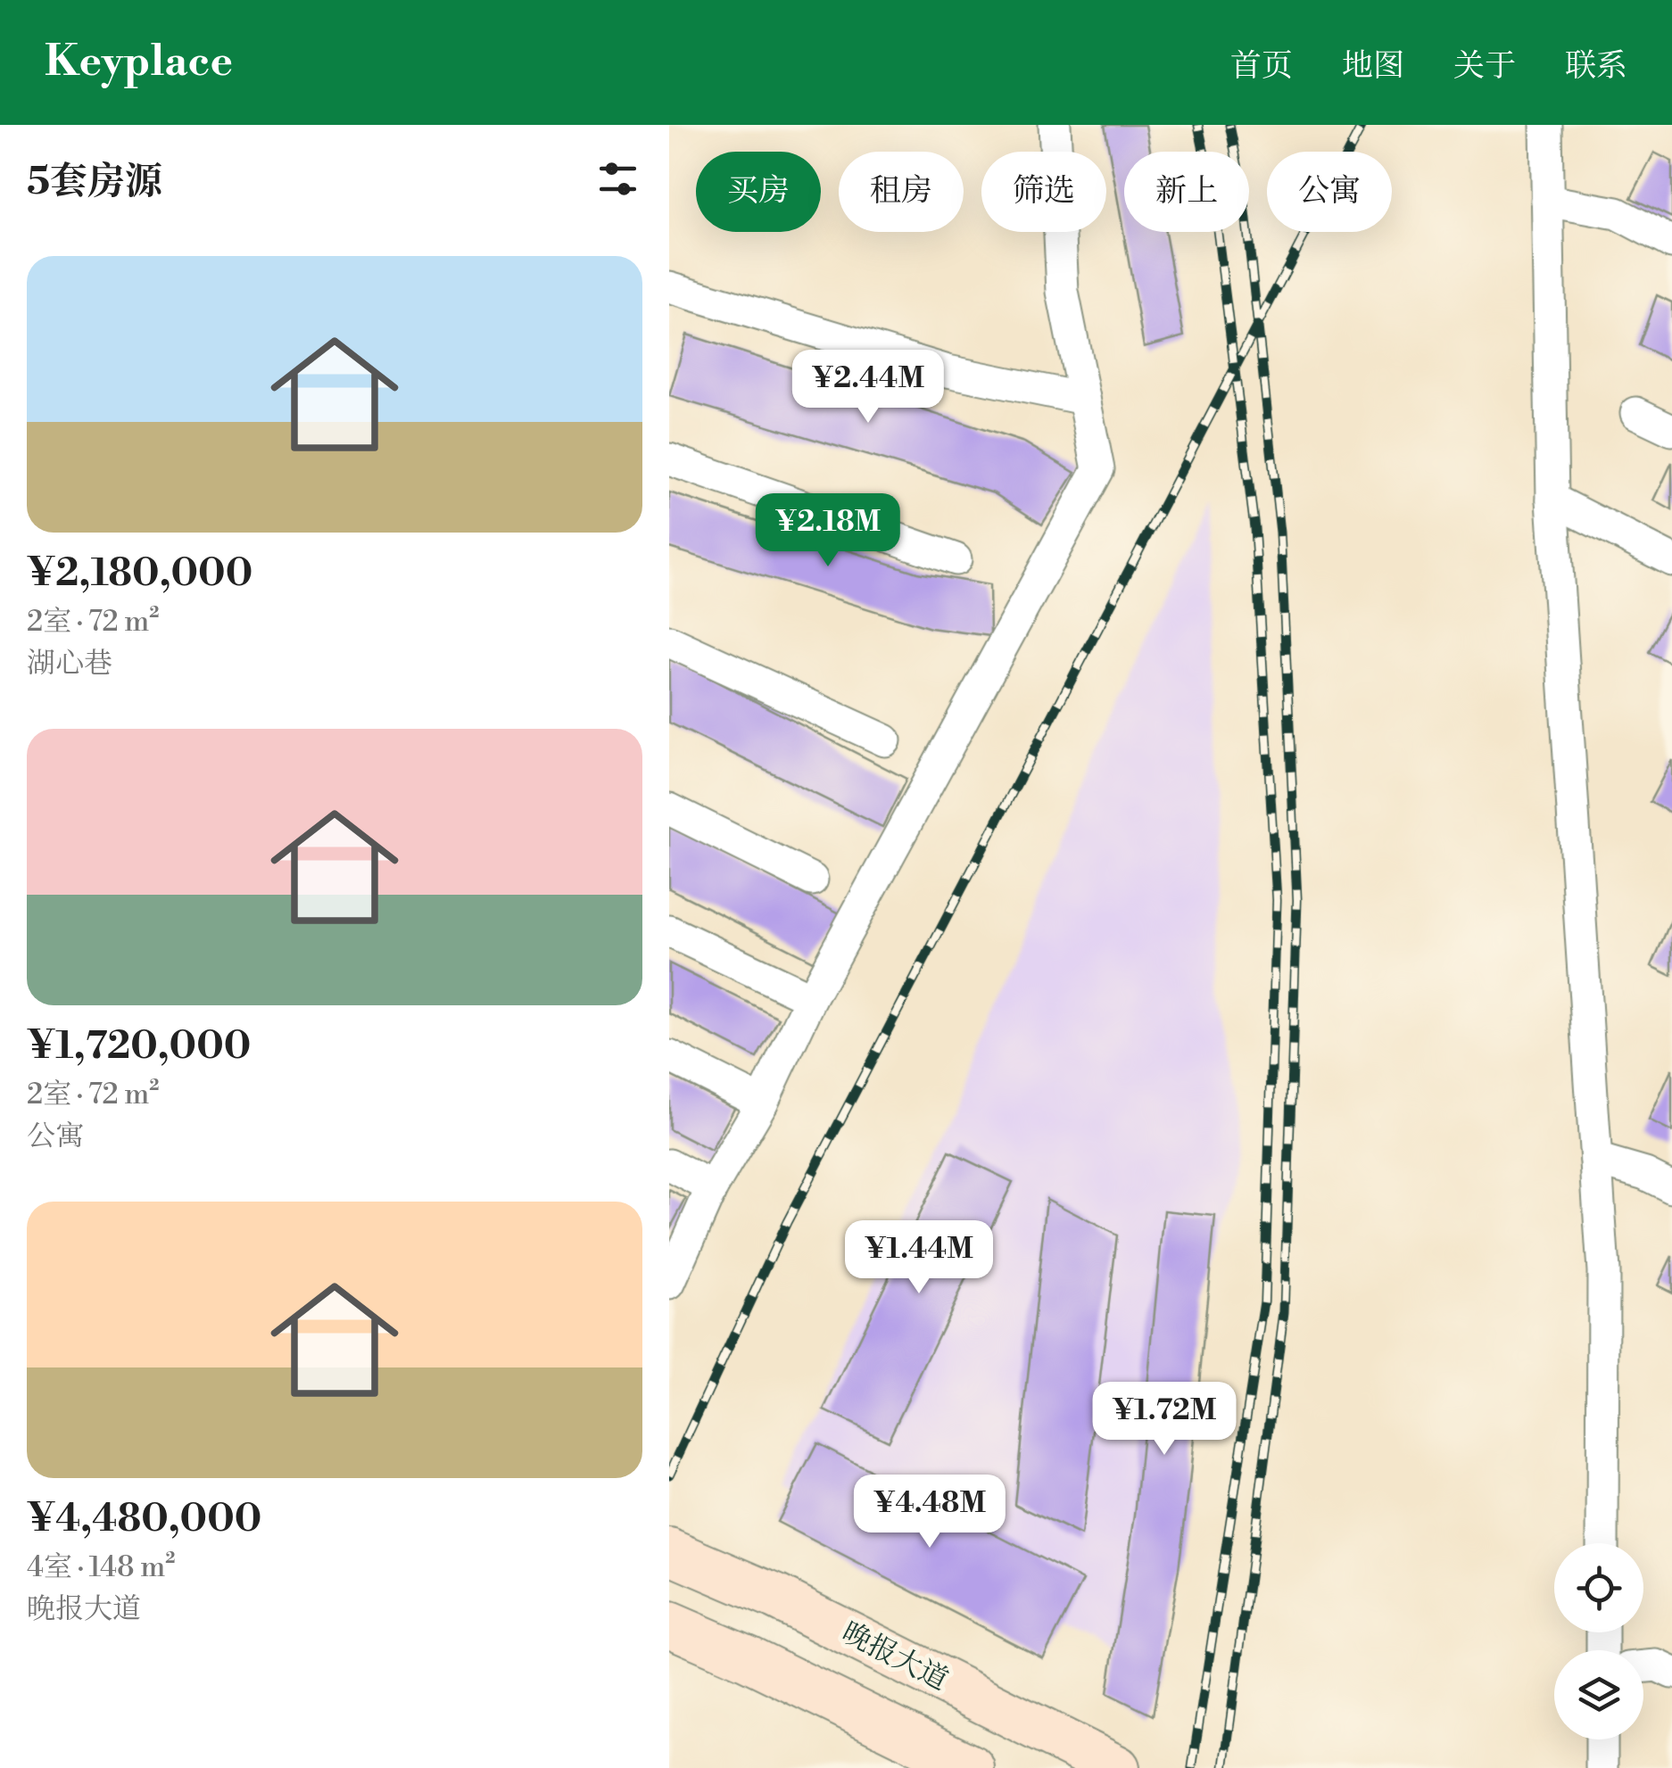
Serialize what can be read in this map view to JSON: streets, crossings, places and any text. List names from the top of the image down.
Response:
{
  "streets": {
    "main road": ["晚报大道"]
  },
  "page": {
    "header": "Keyplace",
    "nav": [
      "首页",
      "地图",
      "关于",
      "联系"
    ],
    "heading": "5套房源",
    "chip": [
      "买房",
      "租房",
      "筛选",
      "新上",
      "公寓"
    ],
    "list": [
      {
        "name": "¥2,180,000",
        "note": "2室 · 72 m² · 湖心巷"
      },
      {
        "name": "¥1,720,000",
        "note": "2室 · 72 m² · 公寓"
      },
      {
        "name": "¥4,480,000",
        "note": "4室 · 148 m² · 晚报大道"
      }
    ],
    "price": [
      "¥2.44M",
      "¥2.18M",
      "¥1.44M",
      "¥1.72M",
      "¥4.48M"
    ]
  }
}
